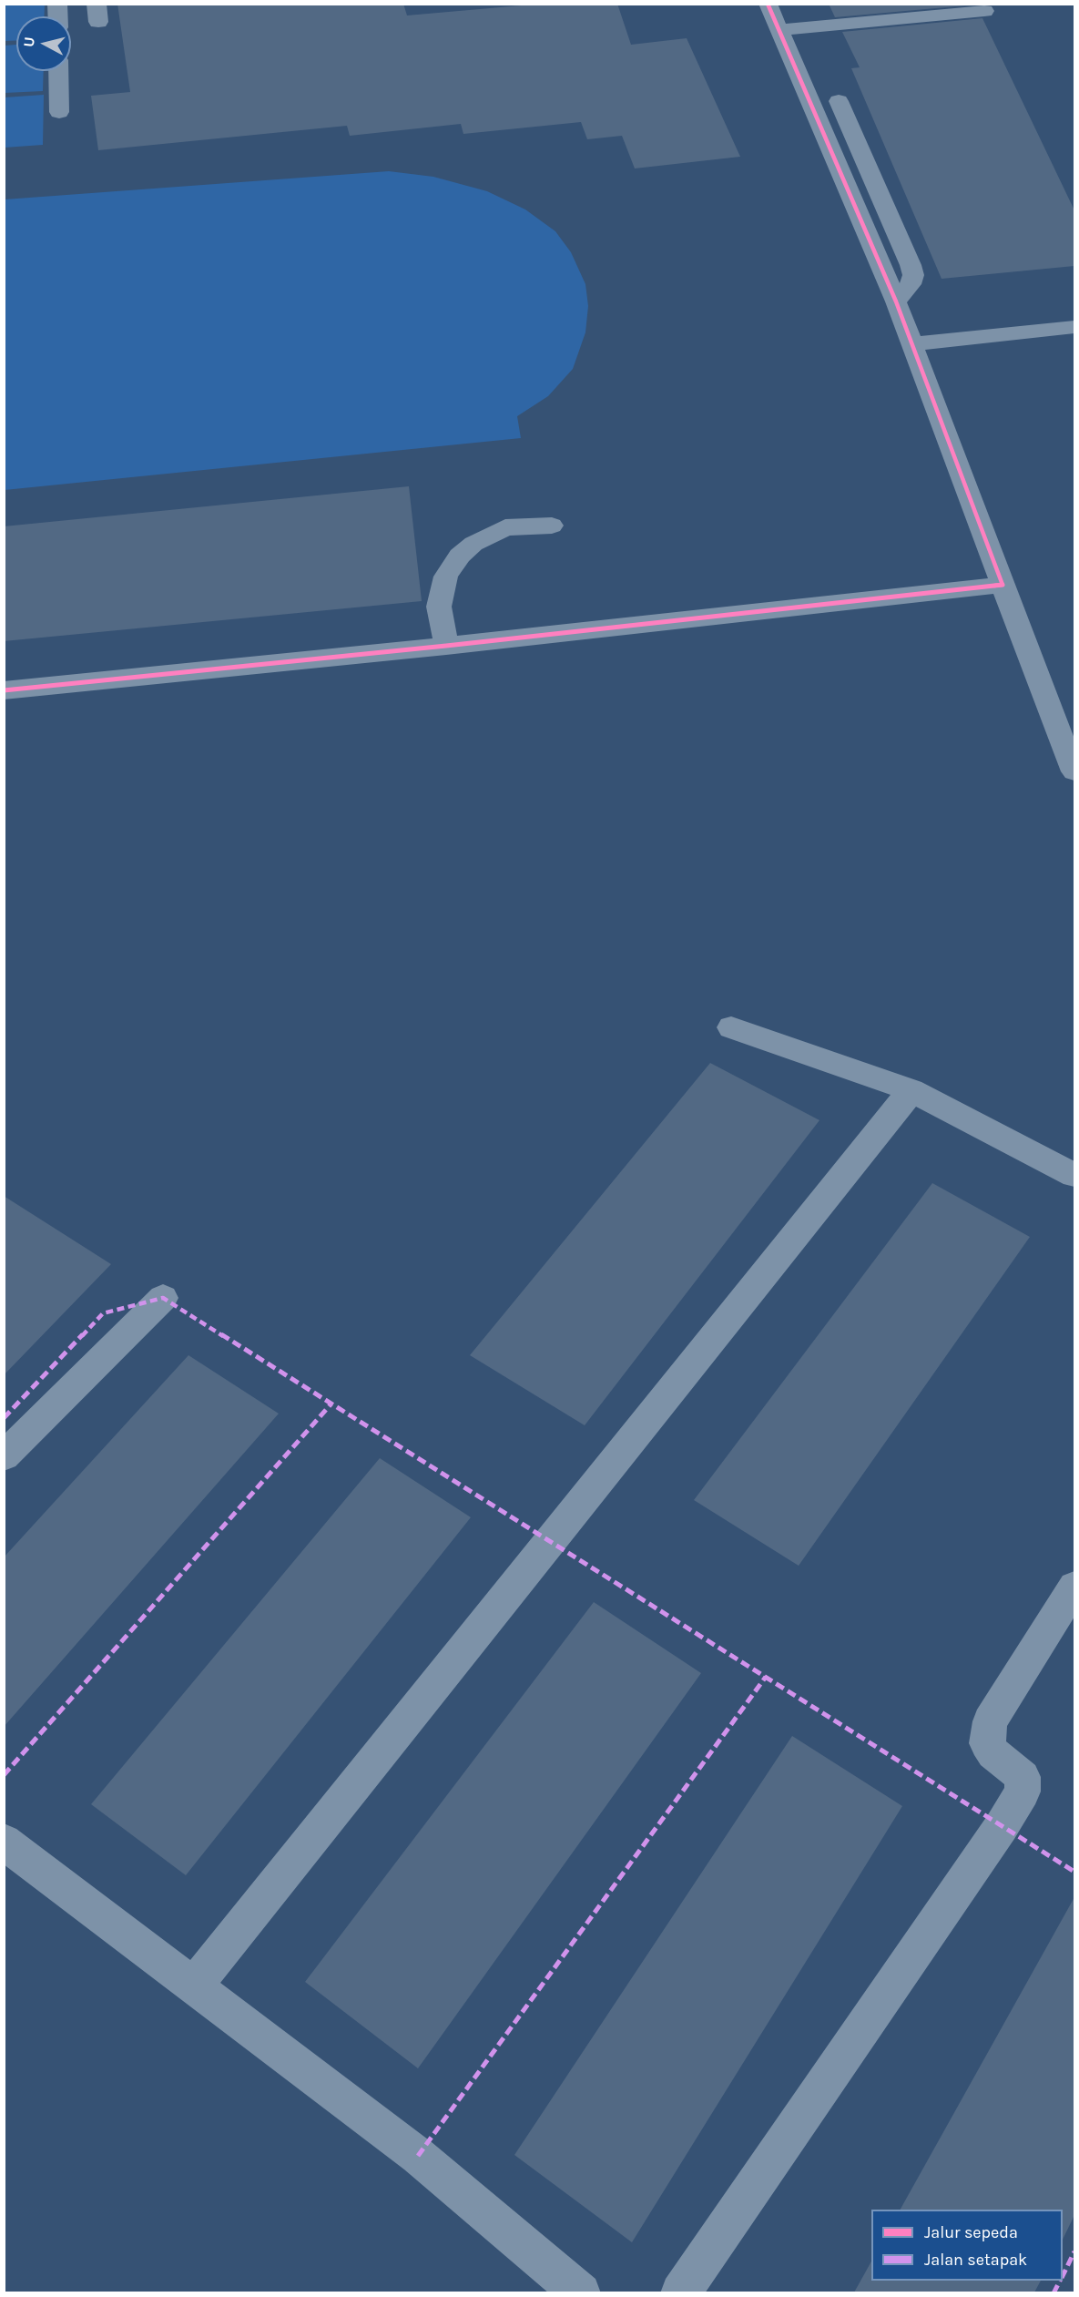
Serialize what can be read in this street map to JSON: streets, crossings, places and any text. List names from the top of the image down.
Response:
{
  "legend": ["Jalur sepeda", "Jalan setapak"],
  "north": "left"
}
